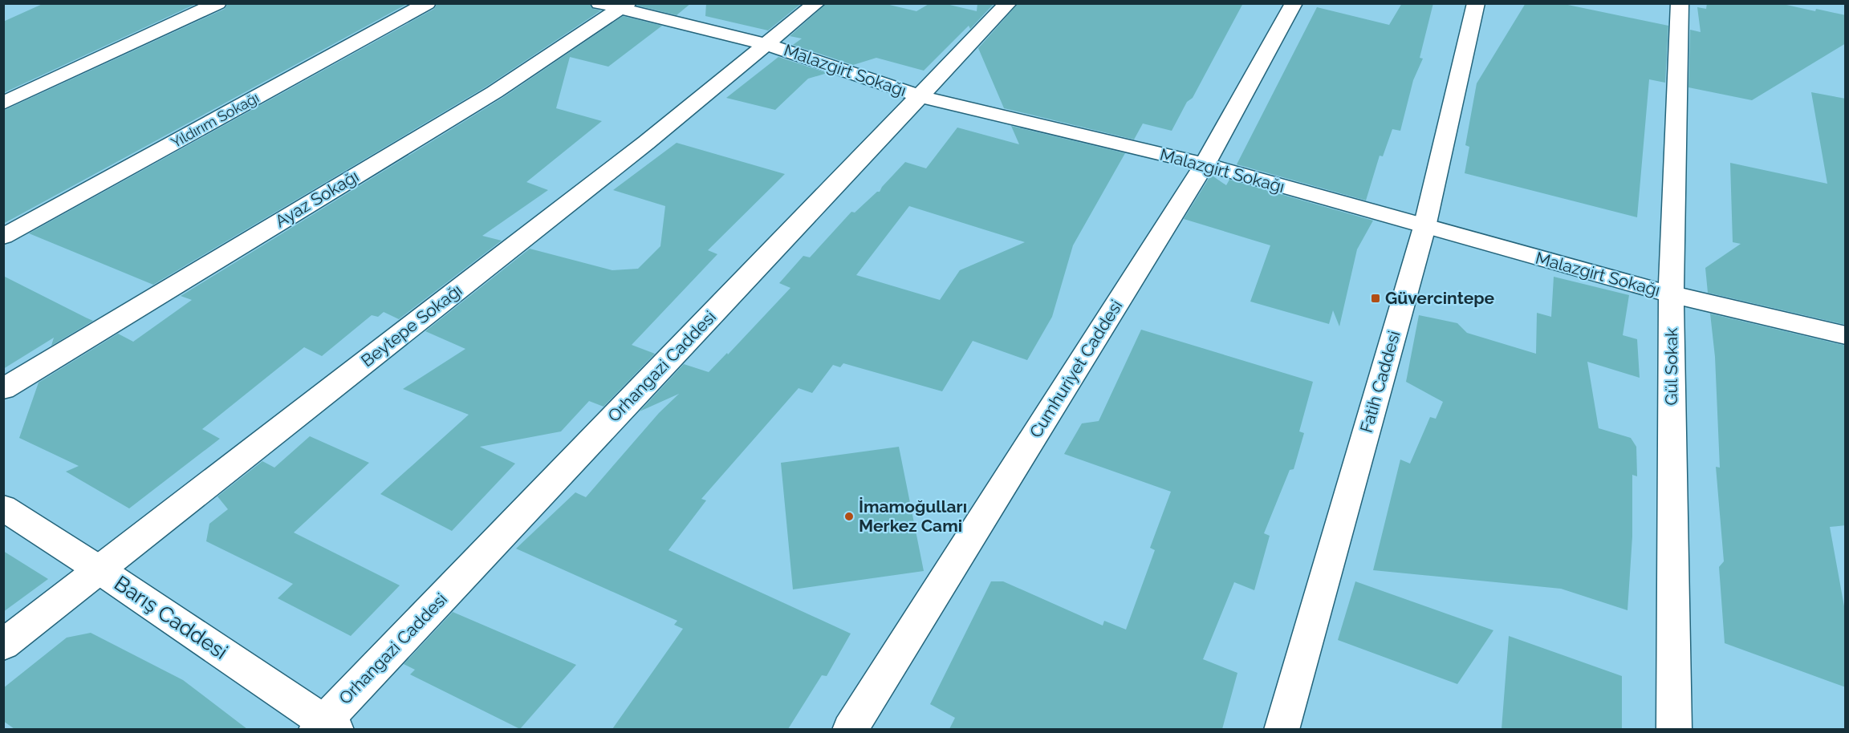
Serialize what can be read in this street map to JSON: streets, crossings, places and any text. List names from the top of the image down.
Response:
{
  "streets": {
    "street": [
      "Malazgirt Sokağı",
      "Yıldırım Sokağı",
      "Ayaz Sokağı",
      "Beytepe Sokağı",
      "Orhangazi Caddesi",
      "Gül Sokak",
      "Cumhuriyet Caddesi",
      "Fatih Caddesi",
      "Barış Caddesi"
    ]
  },
  "crossings": [
    ["Malazgirt Sokağı", "Ayaz Sokağı"],
    ["Malazgirt Sokağı", "Beytepe Sokağı"],
    ["Malazgirt Sokağı", "Orhangazi Caddesi"],
    ["Malazgirt Sokağı", "Gül Sokak"],
    ["Malazgirt Sokağı", "Cumhuriyet Caddesi"],
    ["Malazgirt Sokağı", "Fatih Caddesi"],
    ["Beytepe Sokağı", "Barış Caddesi"],
    ["Orhangazi Caddesi", "Barış Caddesi"]
  ],
  "places": {
    "transit": ["Güvercintepe"],
    "other": ["İmamoğulları Merkez Cami"]
  }
}
